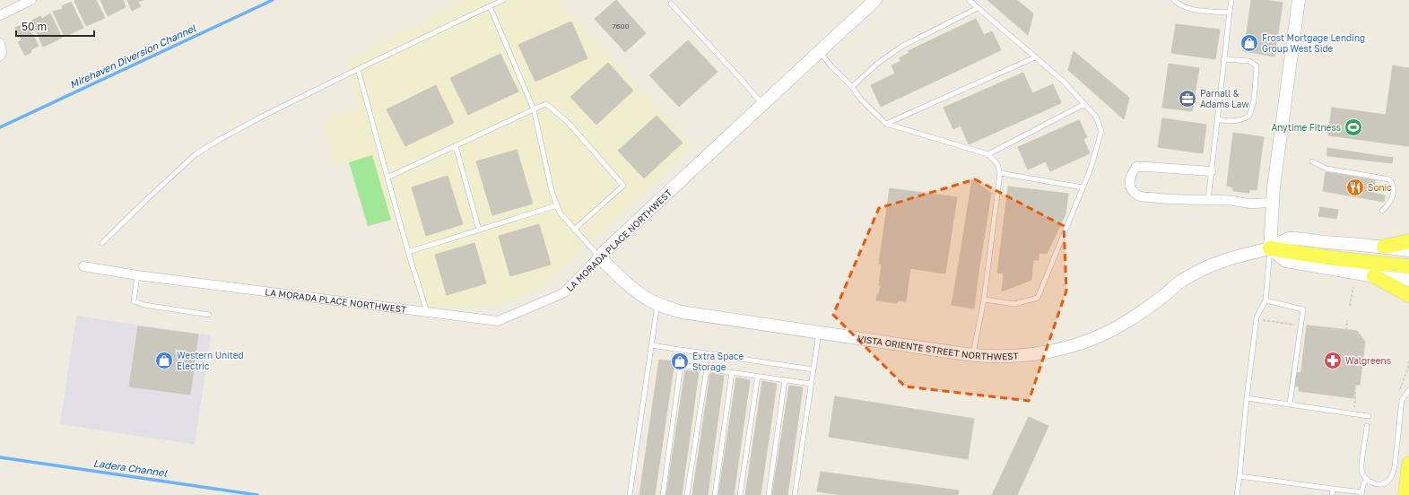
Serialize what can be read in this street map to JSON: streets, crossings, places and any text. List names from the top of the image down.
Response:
{
  "streets": {
    "street": ["LA MORADA PLACE NORTHWEST", "VISTA ORIENTE STREET NORTHWEST"]
  },
  "crossings": [
    ["LA MORADA PLACE NORTHWEST", "VISTA ORIENTE STREET NORTHWEST"]
  ],
  "water": ["Mirehaven Diversion Channel", "Ladera Channel"],
  "places": {
    "shop": ["Frost Mortgage Lending Group West Side", "Western United Electric", "Extra Space Storage"],
    "office": ["Parnall & Adams Law"],
    "sports": ["Anytime Fitness"],
    "restaurant": ["Sonic"],
    "pharmacy": ["Walgreens"]
  },
  "house_numbers": ["7600"],
  "scale_bar": "50 m"
}
